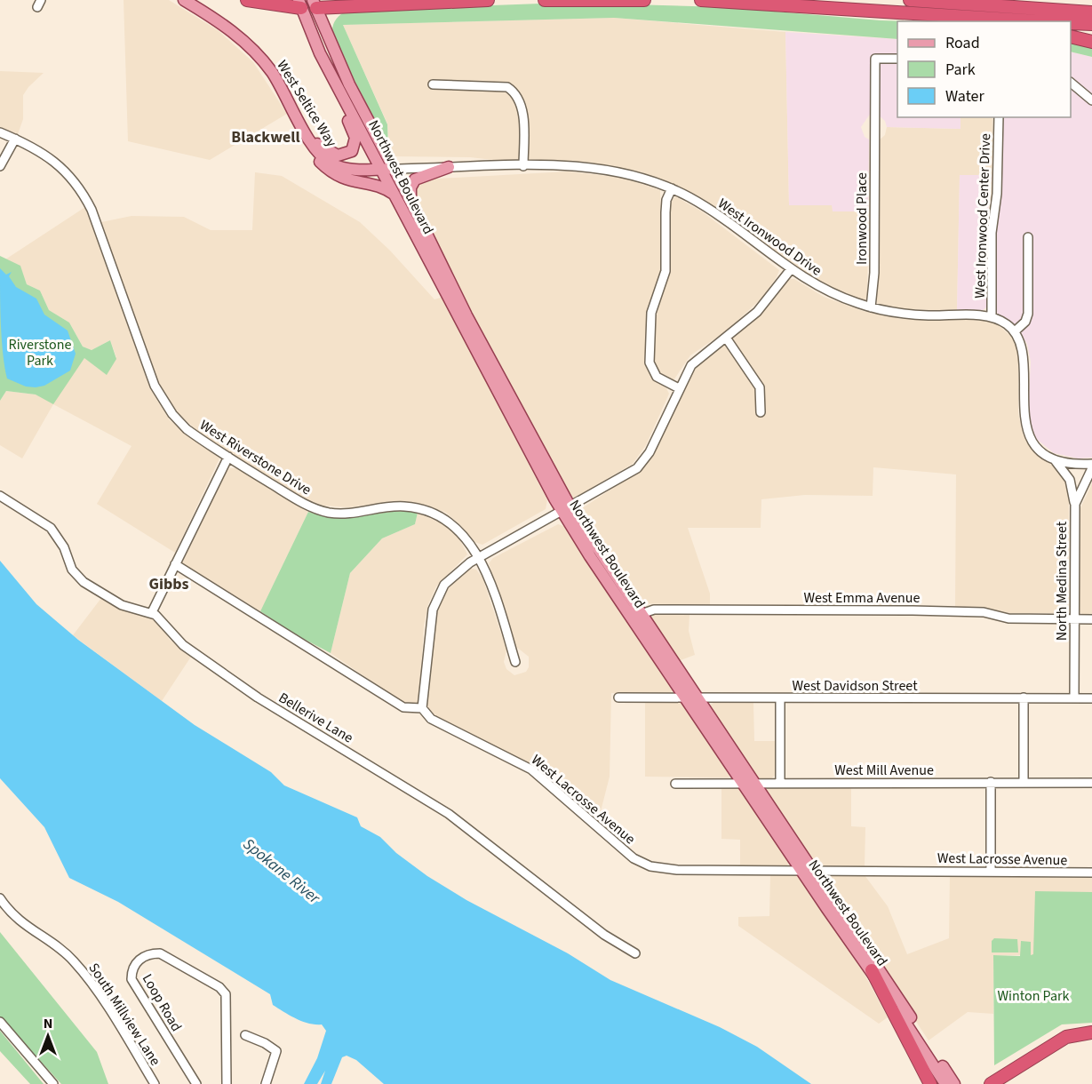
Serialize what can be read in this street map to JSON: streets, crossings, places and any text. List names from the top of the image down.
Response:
{
  "streets": {
    "main road": ["West Seltice Way", "Northwest Boulevard"],
    "street": [
      "West Ironwood Center Drive",
      "Ironwood Place",
      "West Ironwood Drive",
      "West Riverstone Drive",
      "North Medina Street",
      "West Emma Avenue",
      "West Davidson Street",
      "Bellerive Lane",
      "West Mill Avenue",
      "West Lacrosse Avenue",
      "Loop Road",
      "South Millview Lane"
    ]
  },
  "crossings": [
    ["West Seltice Way", "Northwest Boulevard"],
    ["West Seltice Way", "West Ironwood Drive"],
    ["Northwest Boulevard", "West Ironwood Drive"],
    ["Northwest Boulevard", "West Emma Avenue"],
    ["Northwest Boulevard", "West Davidson Street"],
    ["Northwest Boulevard", "West Mill Avenue"],
    ["Northwest Boulevard", "West Lacrosse Avenue"],
    ["West Ironwood Center Drive", "West Ironwood Drive"],
    ["Ironwood Place", "West Ironwood Drive"],
    ["North Medina Street", "West Emma Avenue"],
    ["North Medina Street", "West Davidson Street"]
  ],
  "districts": ["Blackwell", "Gibbs"],
  "water": ["Spokane River"],
  "parks": ["Riverstone Park", "Winton Park"],
  "legend": ["Road", "Park", "Water"],
  "north": "top"
}
